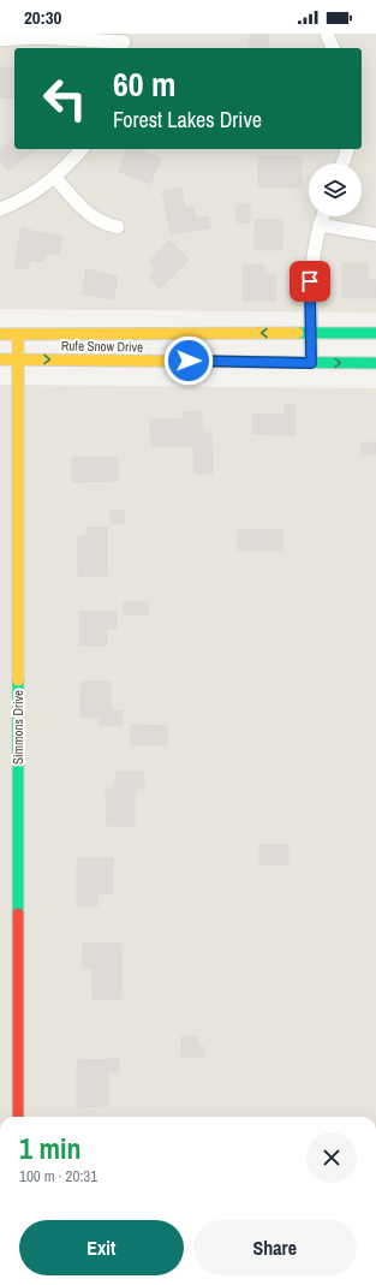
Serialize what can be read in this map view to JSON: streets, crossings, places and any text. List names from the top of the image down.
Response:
{
  "streets": {
    "street": ["Rufe Snow Drive", "Simmons Drive"]
  },
  "crossings": [
    ["Rufe Snow Drive", "Simmons Drive"]
  ],
  "page": {
    "status": "20:30",
    "turn": ["60 m", "Forest Lakes Drive"],
    "heading": ["1 min", "100 m · 20:31"],
    "buttons": ["Exit", "Share"]
  }
}
